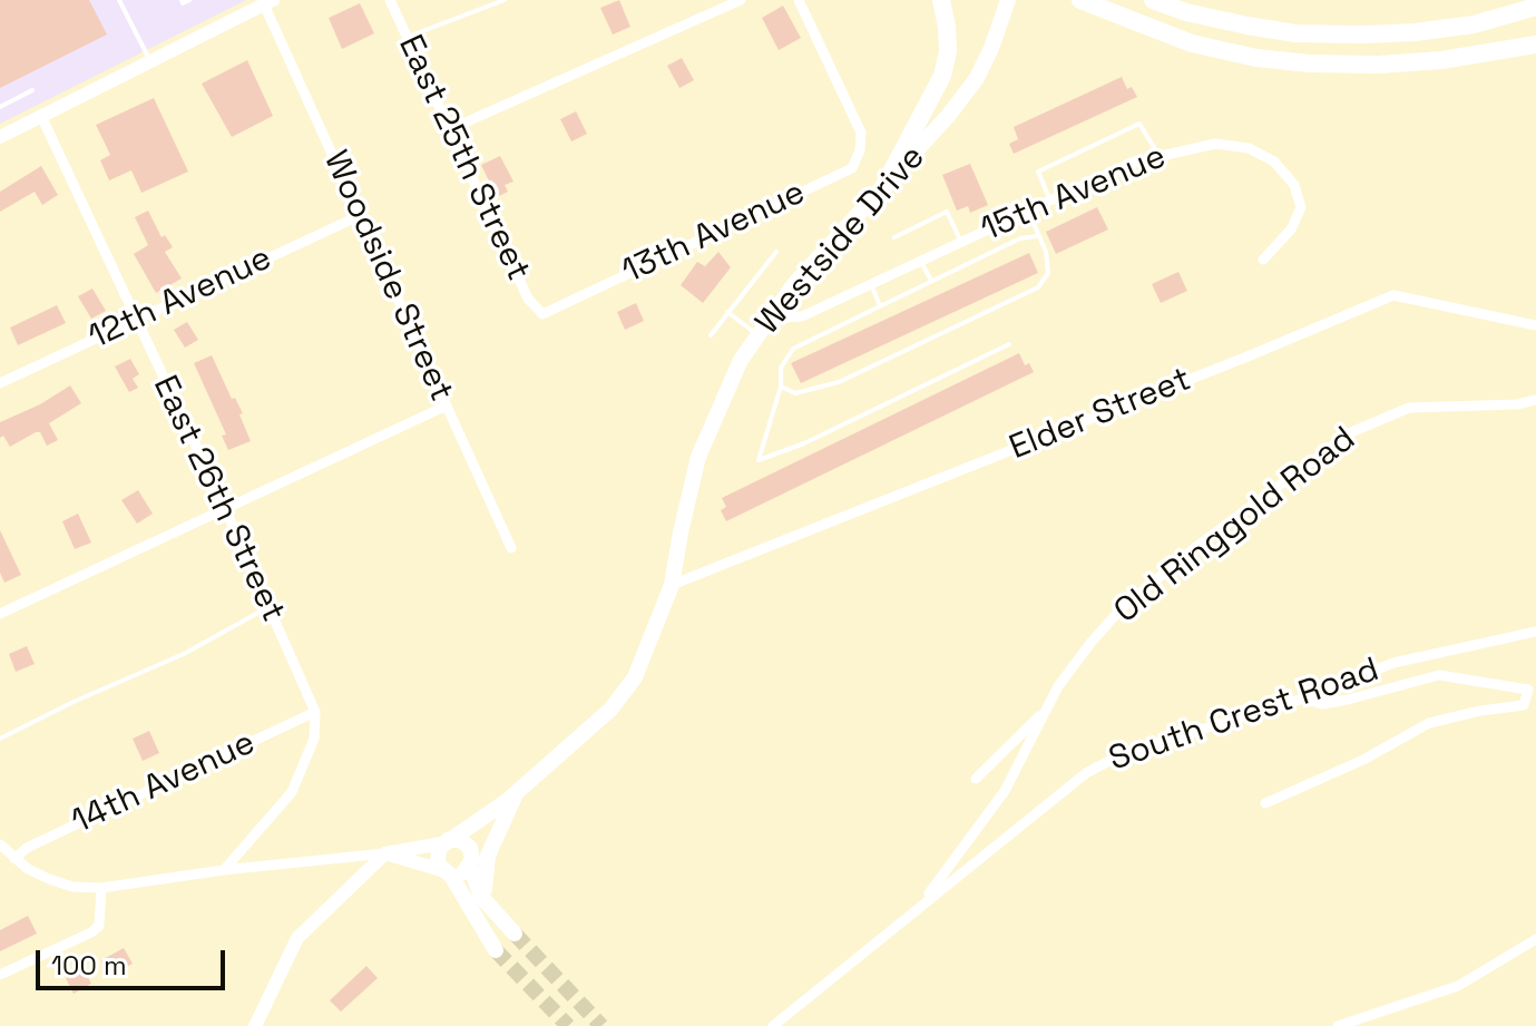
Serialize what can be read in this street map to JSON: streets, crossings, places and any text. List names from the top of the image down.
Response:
{
  "streets": {
    "main road": ["Westside Drive"],
    "street": [
      "East 25th Street",
      "15th Avenue",
      "13th Avenue",
      "Woodside Street",
      "12th Avenue",
      "Elder Street",
      "East 26th Street",
      "Old Ringgold Road",
      "South Crest Road",
      "14th Avenue"
    ]
  },
  "crossings": [
    ["East 25th Street", "13th Avenue"],
    ["15th Avenue", "Westside Drive"],
    ["Westside Drive", "Elder Street"],
    ["Woodside Street", "12th Avenue"],
    ["12th Avenue", "East 26th Street"],
    ["East 26th Street", "14th Avenue"],
    ["Old Ringgold Road", "South Crest Road"]
  ],
  "scale_bar": "100 m"
}
